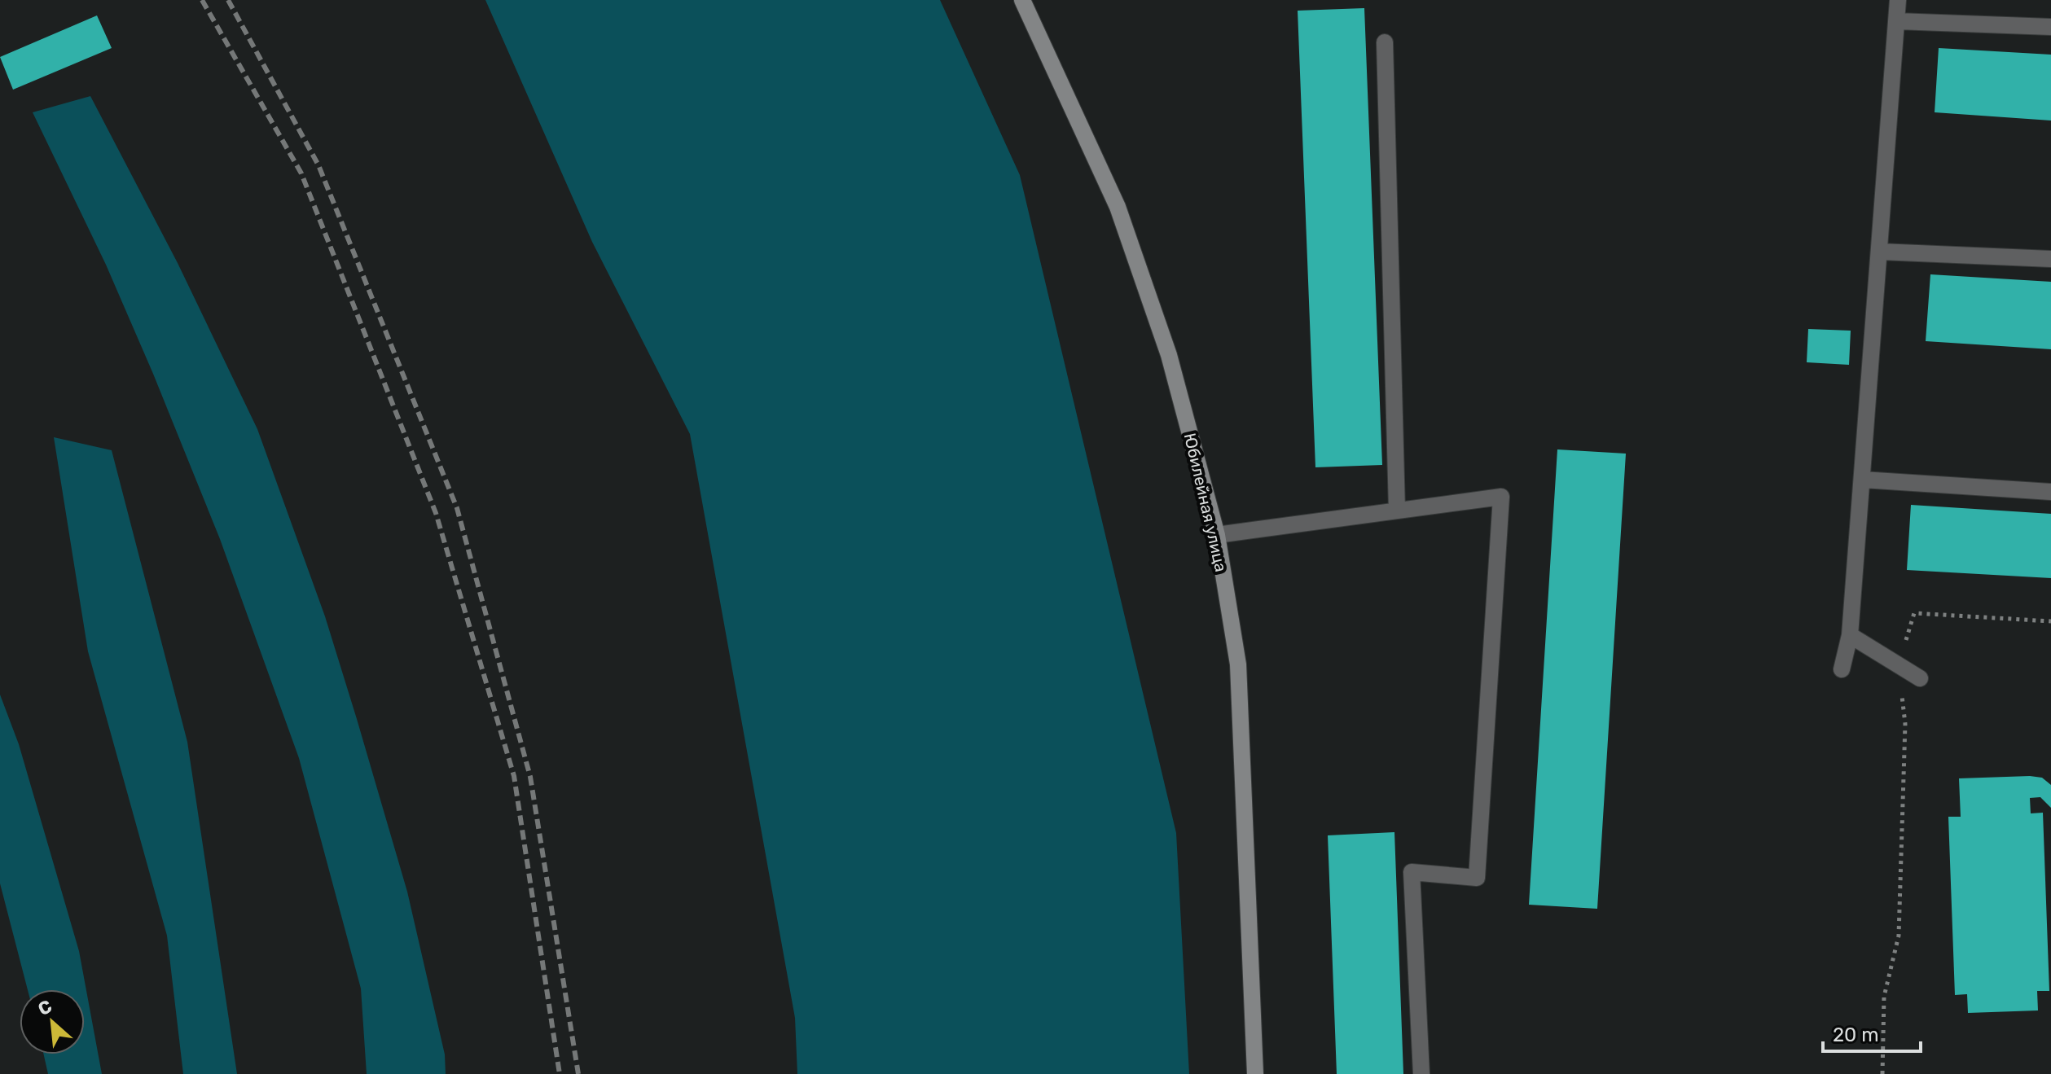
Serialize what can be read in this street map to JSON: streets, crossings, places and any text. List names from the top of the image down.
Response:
{
  "streets": {
    "street": ["Юбилейная улица"]
  },
  "scale_bar": "20 m",
  "north": "top left"
}
